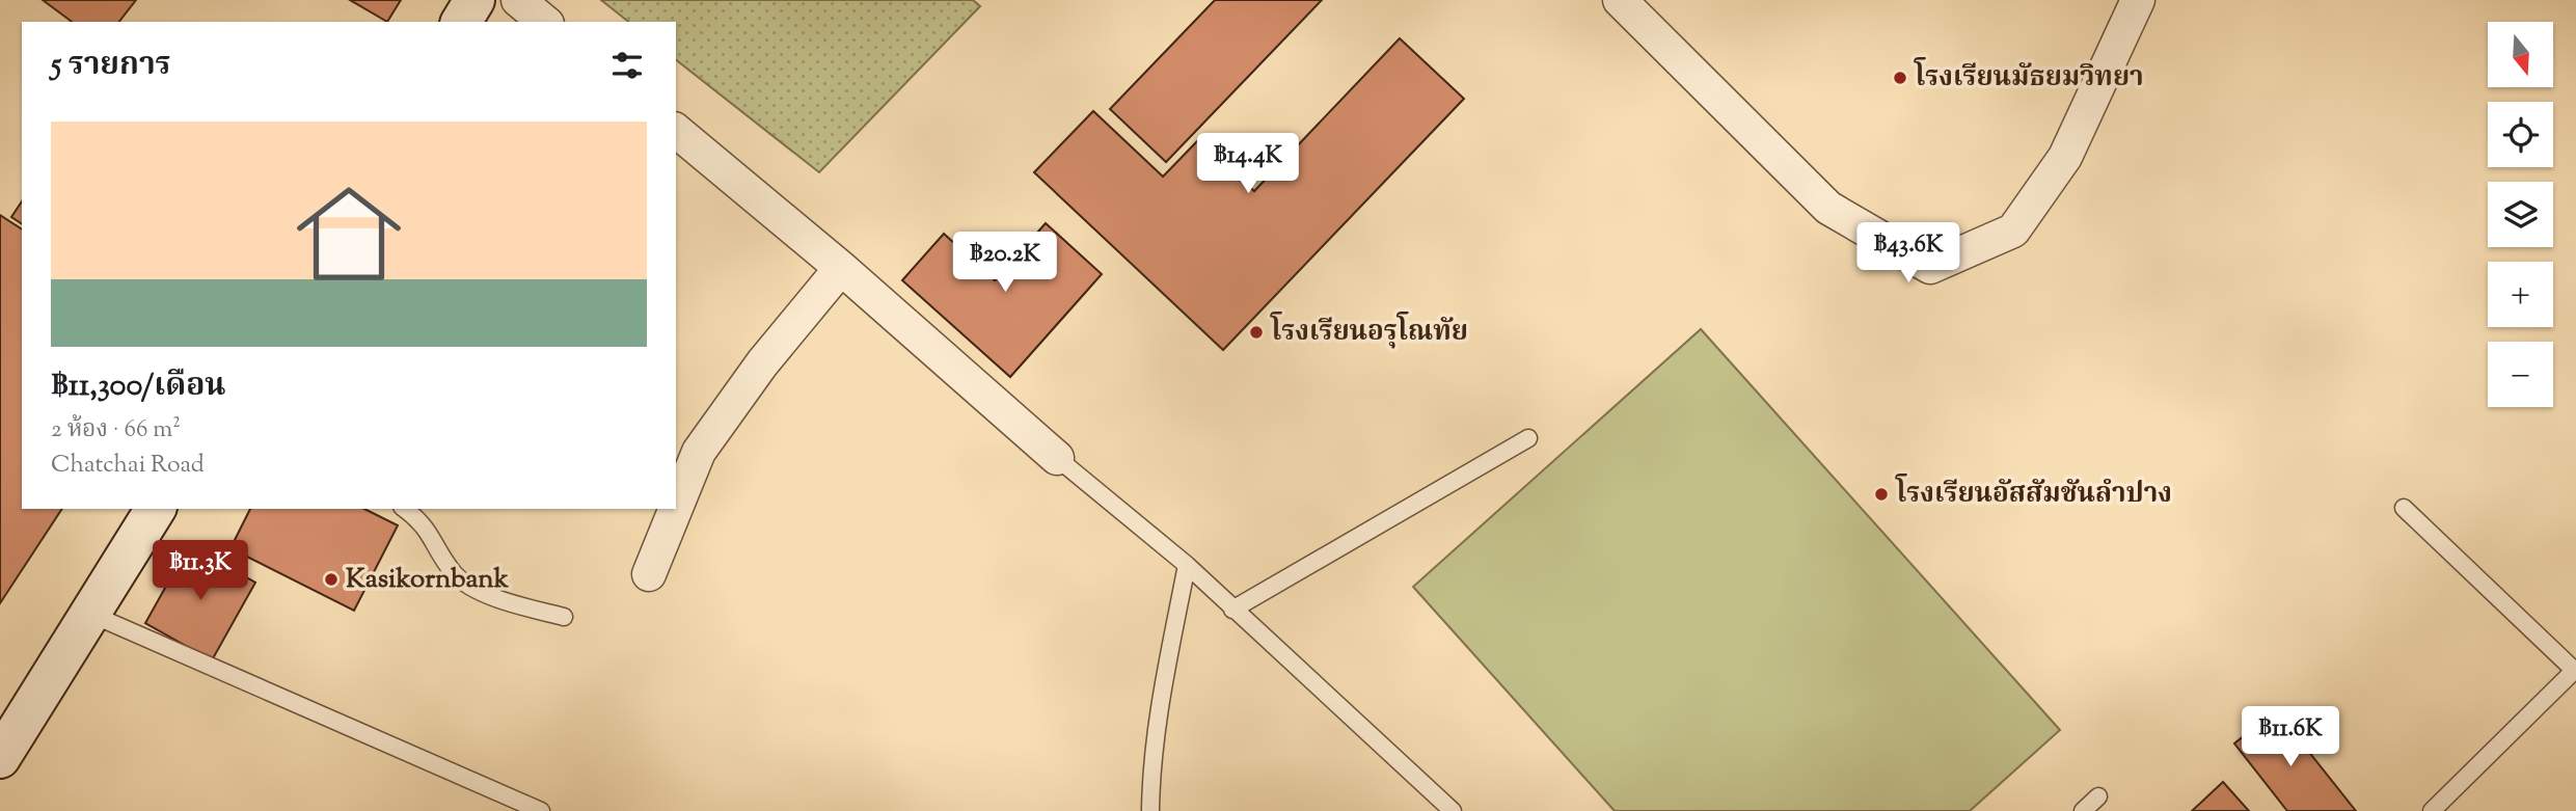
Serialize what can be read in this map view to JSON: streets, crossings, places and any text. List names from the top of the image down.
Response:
{
  "places": [
    "โรงเรียนมัธยมวิทยา",
    "โรงเรียนอรุโณทัย",
    "โรงเรียนอัสสัมชันลำปาง",
    "Kasikornbank"
  ],
  "north": "bottom",
  "page": {
    "map_buttons": ["+", "−"],
    "heading": "5 รายการ",
    "list": [
      {
        "name": "฿11,300/เดือน",
        "note": "2 ห้อง · 66 m² · Chatchai Road"
      }
    ],
    "price": [
      "฿14.4K",
      "฿43.6K",
      "฿20.2K",
      "฿11.3K",
      "฿11.6K"
    ]
  }
}
